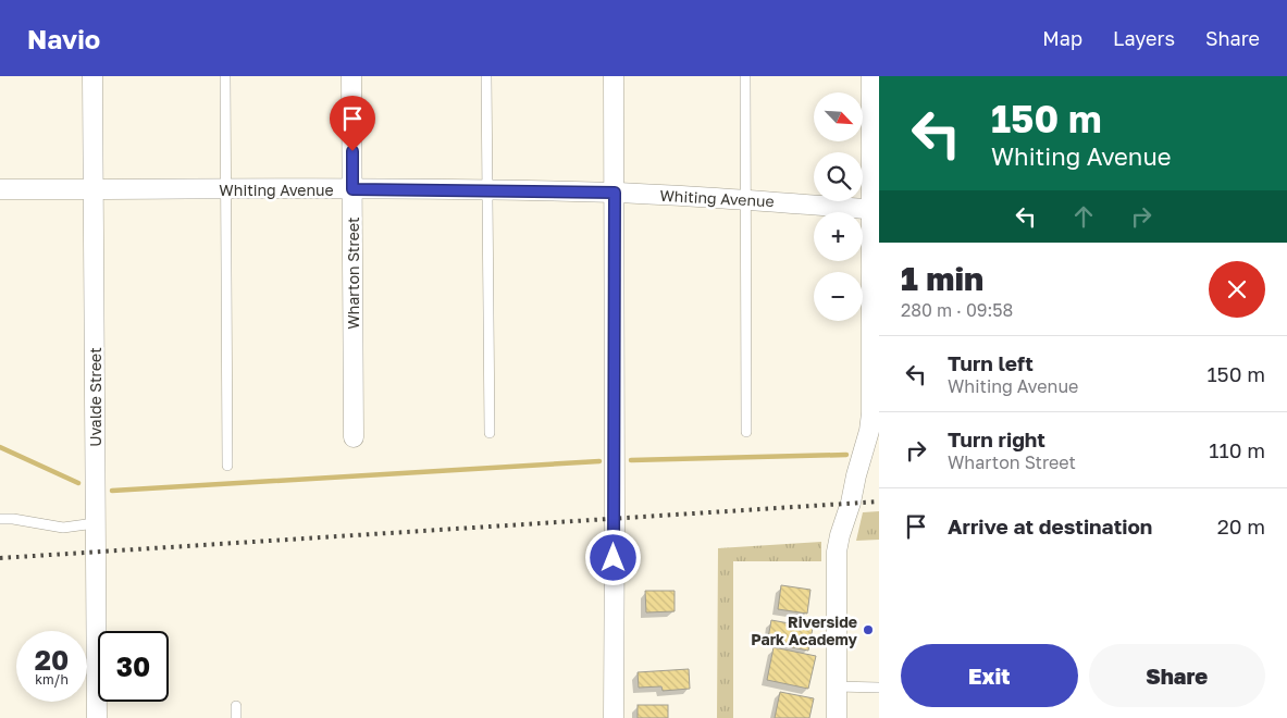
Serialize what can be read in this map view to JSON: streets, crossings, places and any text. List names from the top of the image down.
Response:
{
  "streets": {
    "street": ["Whiting Avenue", "Wharton Street", "Uvalde Street"]
  },
  "crossings": [
    ["Whiting Avenue", "Wharton Street"],
    ["Whiting Avenue", "Uvalde Street"]
  ],
  "places": ["Riverside Park Academy"],
  "north": "bottom right",
  "page": {
    "header": "Navio",
    "nav": ["Map", "Layers", "Share"],
    "turn": ["150 m", "Whiting Avenue"],
    "map_buttons": ["+", "−"],
    "heading": ["1 min", "280 m · 09:58"],
    "list": [
      {
        "name": "Turn left",
        "note": "Whiting Avenue",
        "value": "150 m"
      },
      {
        "name": "Turn right",
        "note": "Wharton Street",
        "value": "110 m"
      },
      {
        "name": "Arrive at destination",
        "value": "20 m"
      }
    ],
    "speed": "20 km/h",
    "limit": "30",
    "buttons": ["Exit", "Share"]
  }
}
